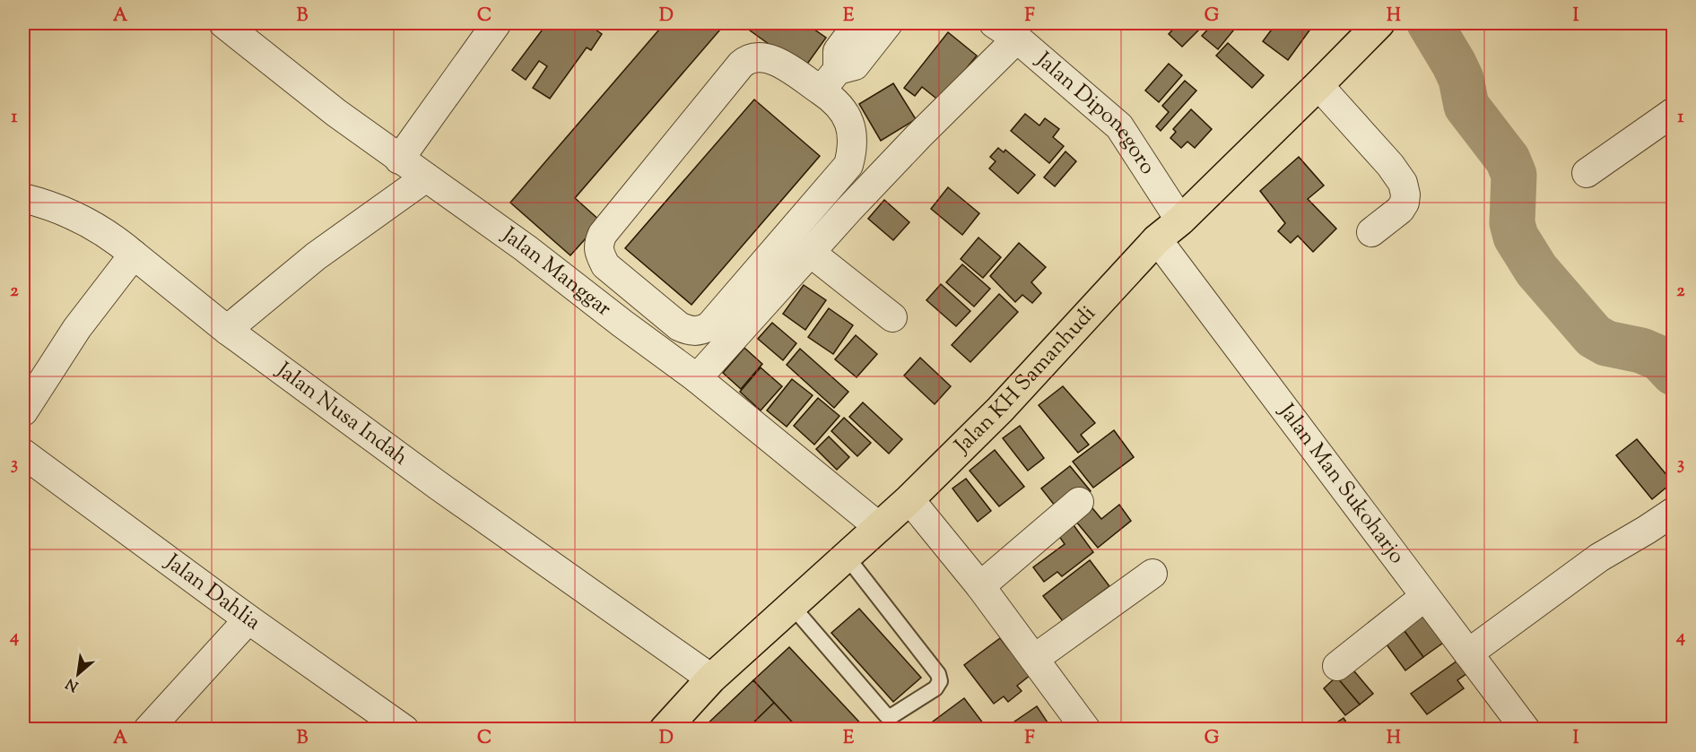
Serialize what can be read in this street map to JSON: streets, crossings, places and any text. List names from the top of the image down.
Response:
{
  "streets": {
    "main road": ["Jalan KH Samanhudi"],
    "street": [
      "Jalan Diponegoro",
      "Jalan Manggar",
      "Jalan Nusa Indah",
      "Jalan Man Sukoharjo",
      "Jalan Dahlia"
    ]
  },
  "crossings": [
    ["Jalan Diponegoro", "Jalan KH Samanhudi"],
    ["Jalan Manggar", "Jalan KH Samanhudi"],
    ["Jalan KH Samanhudi", "Jalan Nusa Indah"],
    ["Jalan KH Samanhudi", "Jalan Man Sukoharjo"]
  ],
  "north": "bottom left",
  "grid": {
    "columns": [
      "A",
      "B",
      "C",
      "D",
      "E",
      "F",
      "G",
      "H",
      "I"
    ],
    "rows": [
      "1",
      "2",
      "3",
      "4"
    ]
  }
}
